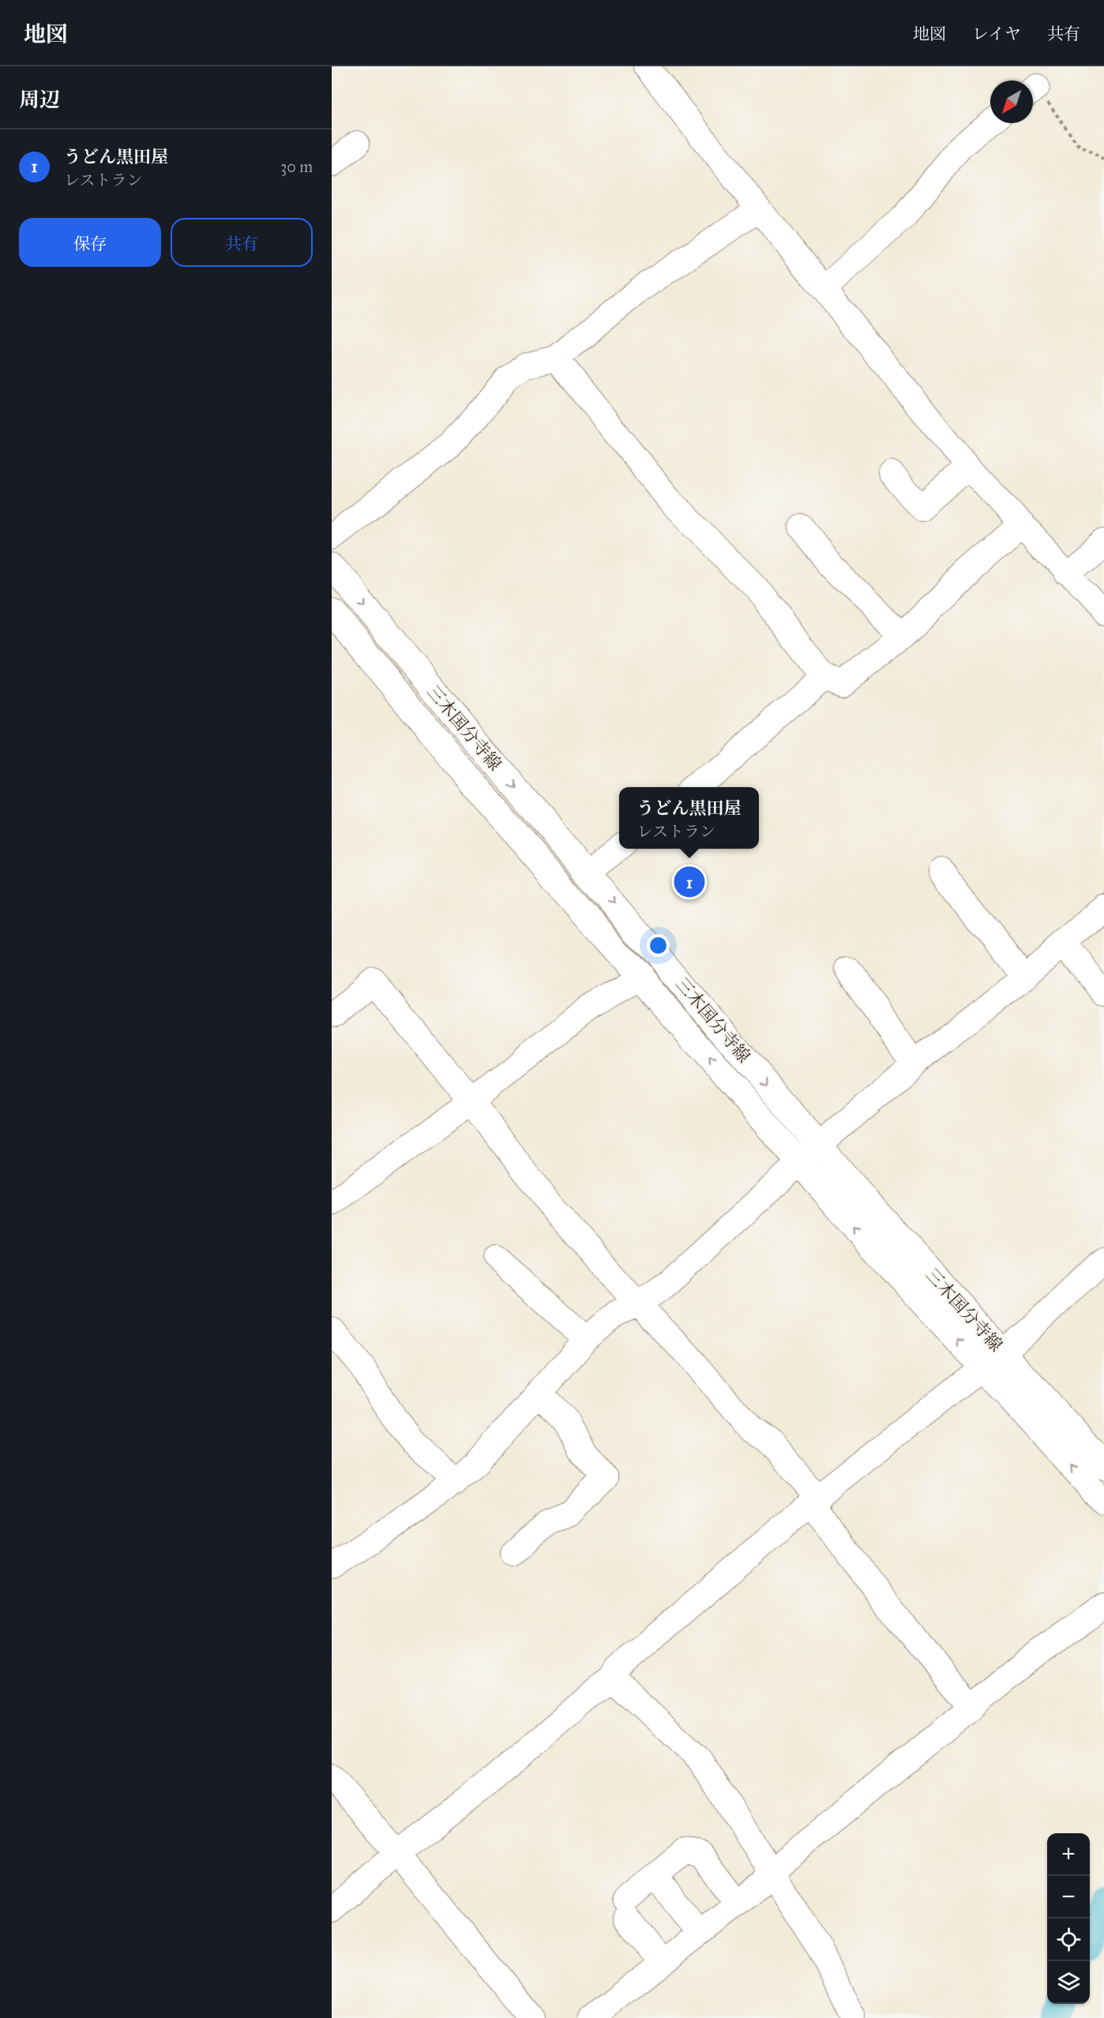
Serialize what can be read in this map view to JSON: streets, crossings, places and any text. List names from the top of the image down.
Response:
{
  "streets": {
    "main road": ["三木国分寺線"]
  },
  "north": "bottom left",
  "page": {
    "header": "地図",
    "nav": ["地図", "レイヤ", "共有"],
    "heading": "周辺",
    "list": [
      {
        "mark": "1",
        "name": "うどん黒田屋",
        "note": "レストラン",
        "value": "30 m"
      }
    ],
    "buttons": ["保存", "共有"],
    "popup": ["うどん黒田屋", "レストラン"],
    "pins": "1",
    "map_buttons": ["+", "−"]
  }
}
